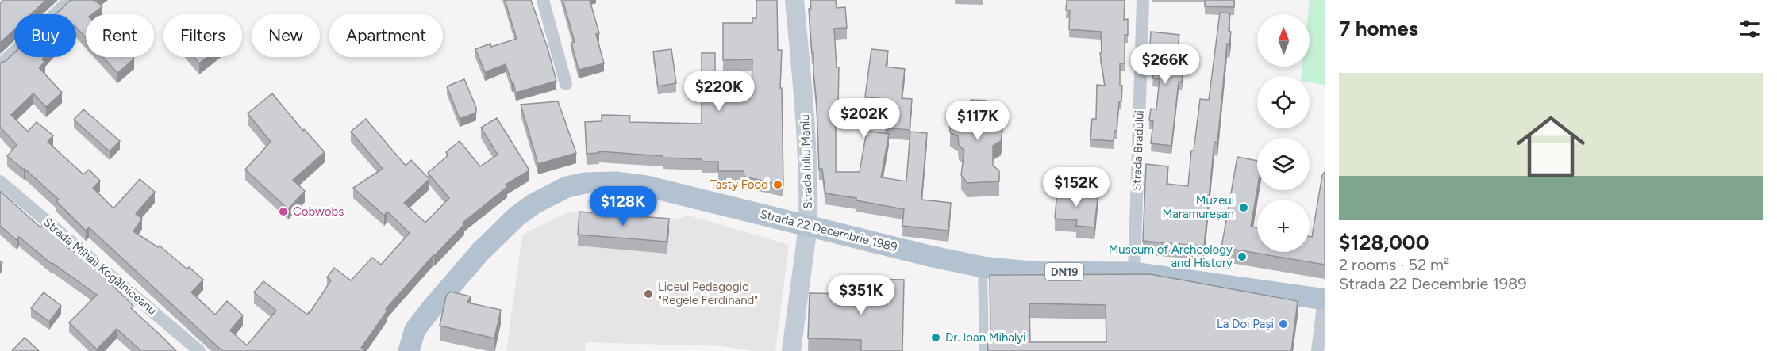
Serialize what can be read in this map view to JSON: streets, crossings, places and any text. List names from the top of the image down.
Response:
{
  "streets": {
    "main road": ["Strada Iuliu Maniu", "Strada 22 Decembrie 1989", "DN19"],
    "street": ["Strada Bradului", "Strada Mihail Kogălniceanu"]
  },
  "crossings": [
    ["Strada Bradului", "Strada 22 Decembrie 1989"],
    ["Strada Iuliu Maniu", "Strada 22 Decembrie 1989"]
  ],
  "places": [
    "Tasty Food",
    "Muzeul Maramureșan",
    "Cobwobs",
    "Museum of Archeology and History",
    "Liceul Pedagogic \"Regele Ferdinand\"",
    "La Doi Pași",
    "Dr. Ioan Mihalyi"
  ],
  "north": "top",
  "page": {
    "heading": "7 homes",
    "map_buttons": "+",
    "chip": [
      "Buy",
      "Rent",
      "Filters",
      "New",
      "Apartment"
    ],
    "price": [
      "$266K",
      "$220K",
      "$202K",
      "$117K",
      "$152K",
      "$128K",
      "$351K"
    ],
    "list": [
      {
        "name": "$128,000",
        "note": "2 rooms · 52 m² · Strada 22 Decembrie 1989"
      }
    ]
  }
}
